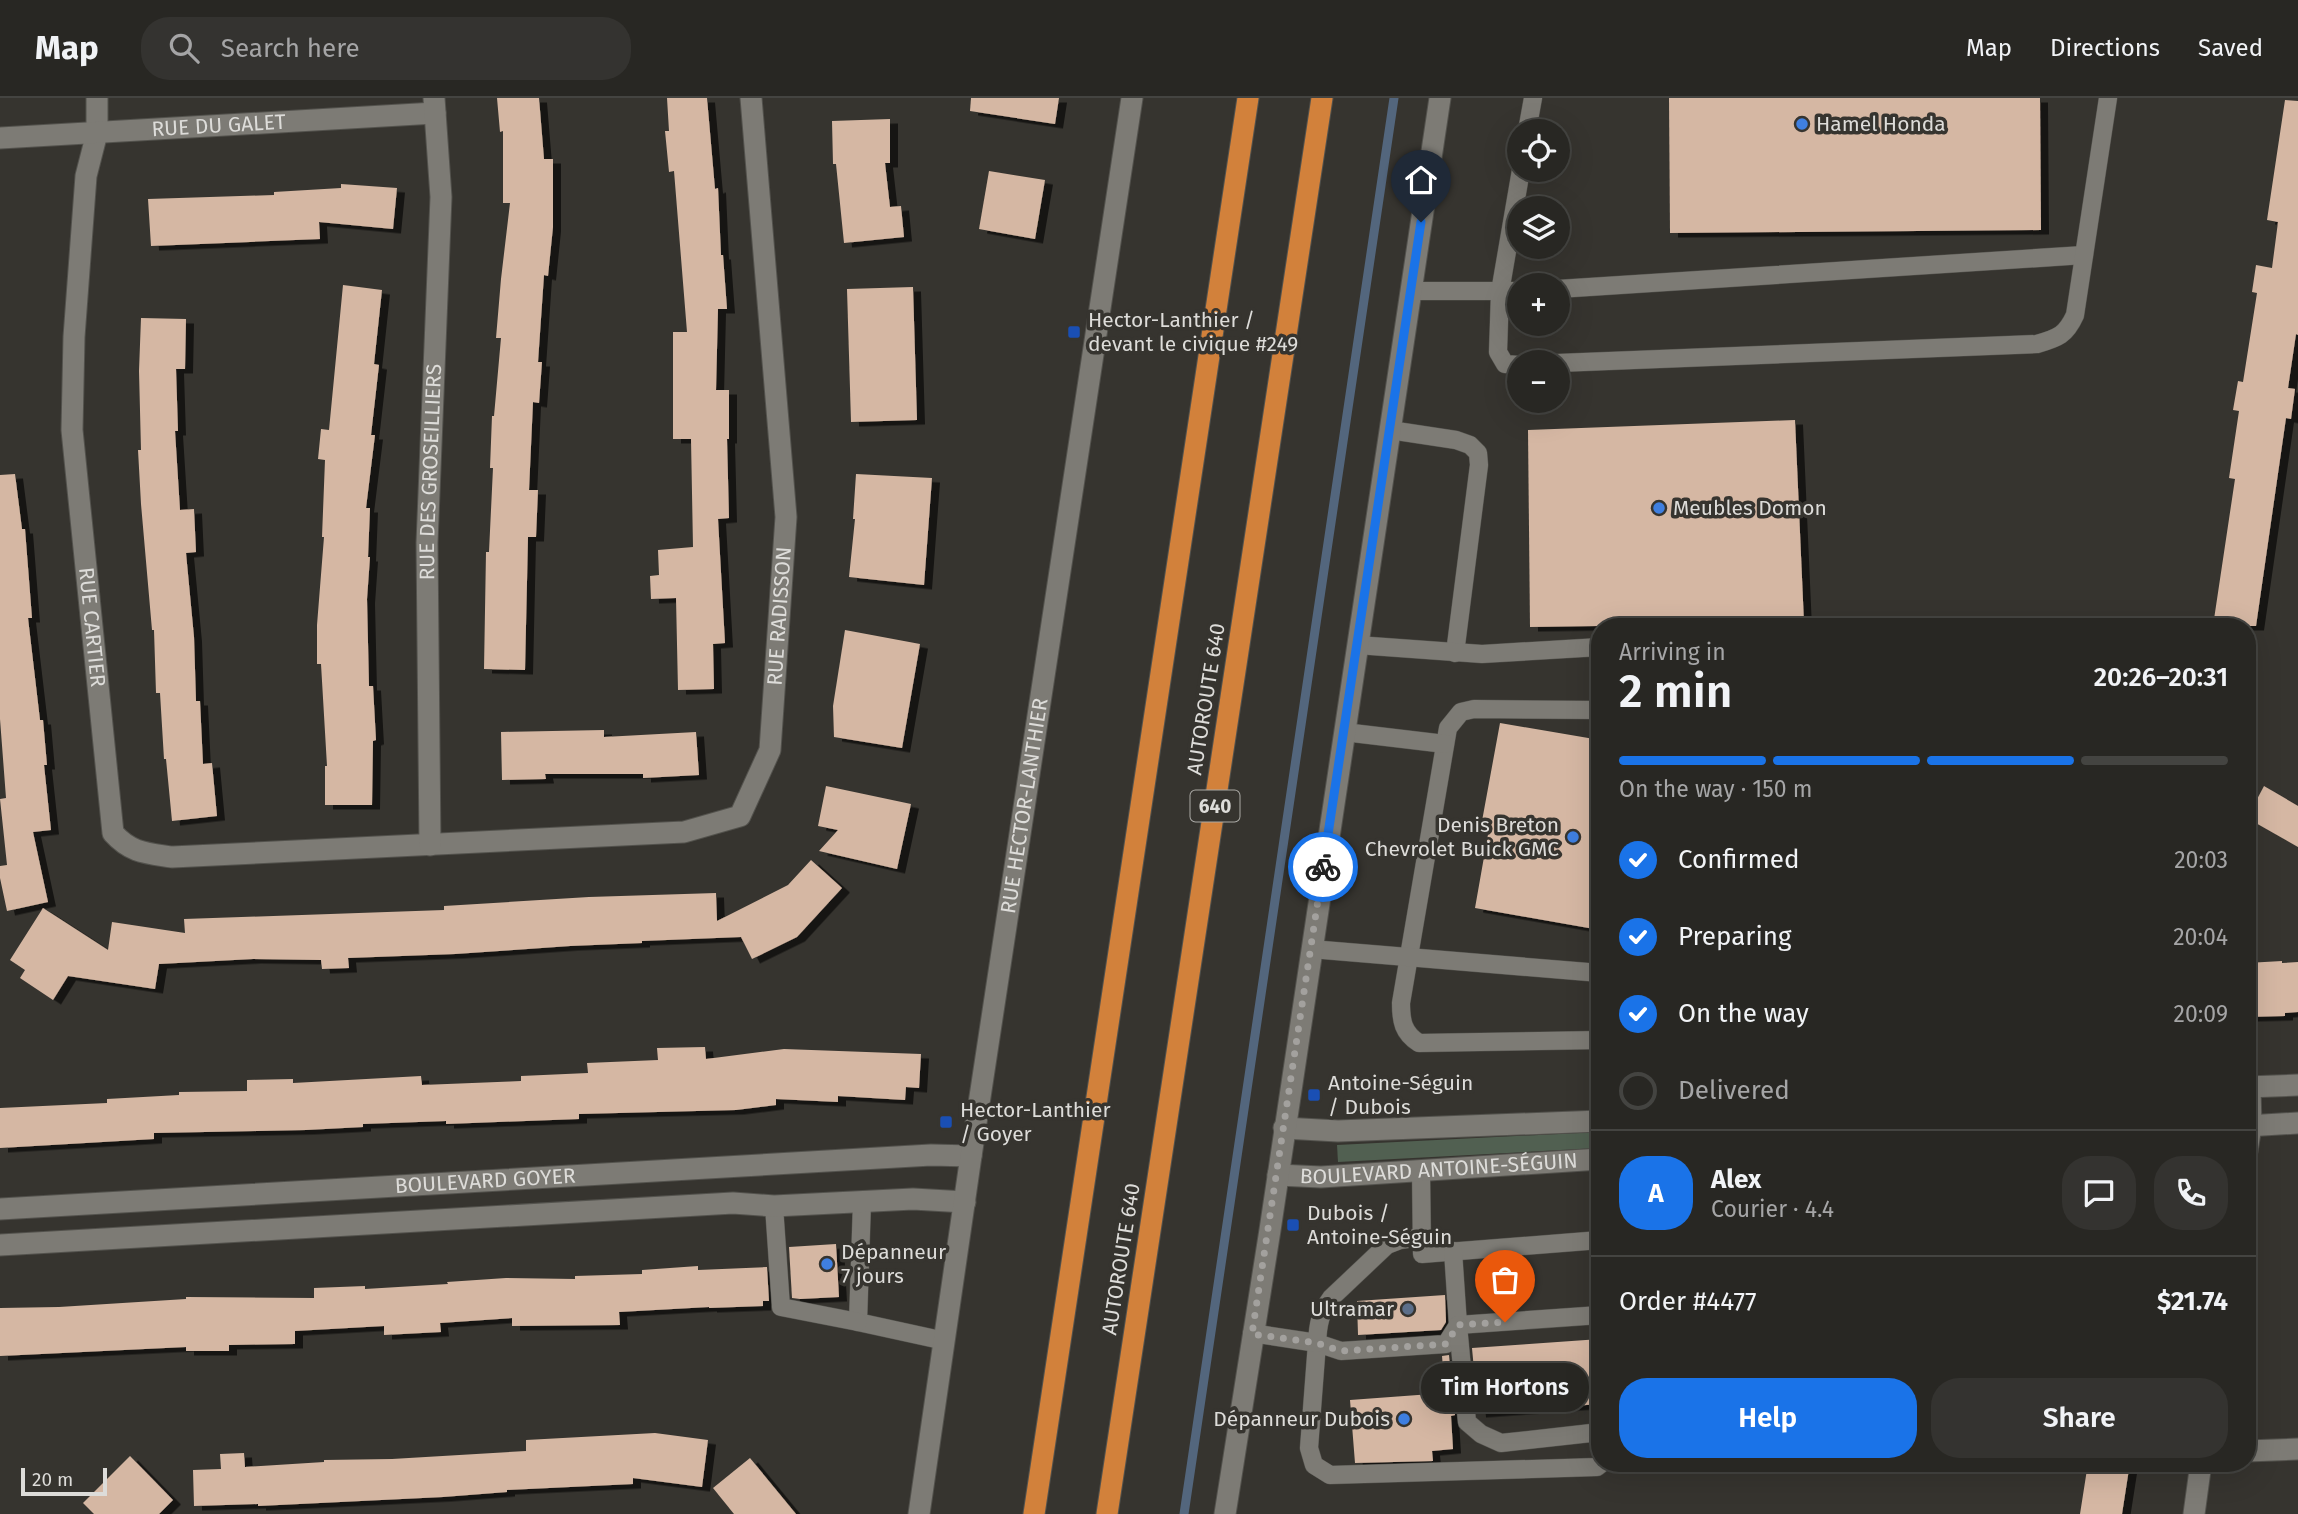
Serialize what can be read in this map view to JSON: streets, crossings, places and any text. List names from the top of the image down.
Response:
{
  "streets": {
    "highway": ["AUTOROUTE 640", "640"],
    "street": [
      "RUE DU GALET",
      "RUE DES GROSEILLIERS",
      "RUE RADISSON",
      "RUE CARTIER",
      "RUE HECTOR-LANTHIER",
      "BOULEVARD ANTOINE-SÉGUIN",
      "BOULEVARD GOYER"
    ]
  },
  "crossings": [
    ["RUE DU GALET", "RUE DES GROSEILLIERS"],
    ["RUE DU GALET", "RUE CARTIER"],
    ["RUE DES GROSEILLIERS", "RUE RADISSON"],
    ["RUE DES GROSEILLIERS", "RUE CARTIER"],
    ["RUE RADISSON", "RUE CARTIER"],
    ["RUE HECTOR-LANTHIER", "BOULEVARD GOYER"]
  ],
  "places": {
    "other": [
      "Hamel Honda",
      "Meubles Domon",
      "Denis Breton Chevrolet Buick GMC",
      "Dépanneur 7 jours",
      "Ultramar",
      "Tim Hortons",
      "Dépanneur Dubois"
    ],
    "transit": [
      "Hector-Lanthier / devant le civique #249",
      "Antoine-Séguin / Dubois",
      "Hector-Lanthier / Goyer",
      "Dubois / Antoine-Séguin"
    ]
  },
  "scale_bar": "20 m",
  "page": {
    "header": "Map",
    "search": "Search here",
    "nav": ["Map", "Directions", "Saved"],
    "map_buttons": ["+", "−"],
    "heading": ["2 min", "Arriving in", "20:26–20:31"],
    "panel": [
      "Alex",
      "Courier · 4.4",
      "Order #4477",
      "$21.74"
    ],
    "bar": "On the way · 150 m",
    "list": [
      ["Confirmed", "20:03"],
      ["Preparing", "20:04"],
      ["On the way", "20:09"],
      "Delivered"
    ],
    "round": "A",
    "bubble": "Tim Hortons",
    "buttons": ["Help", "Share"],
    "scale": "20 m"
  }
}
